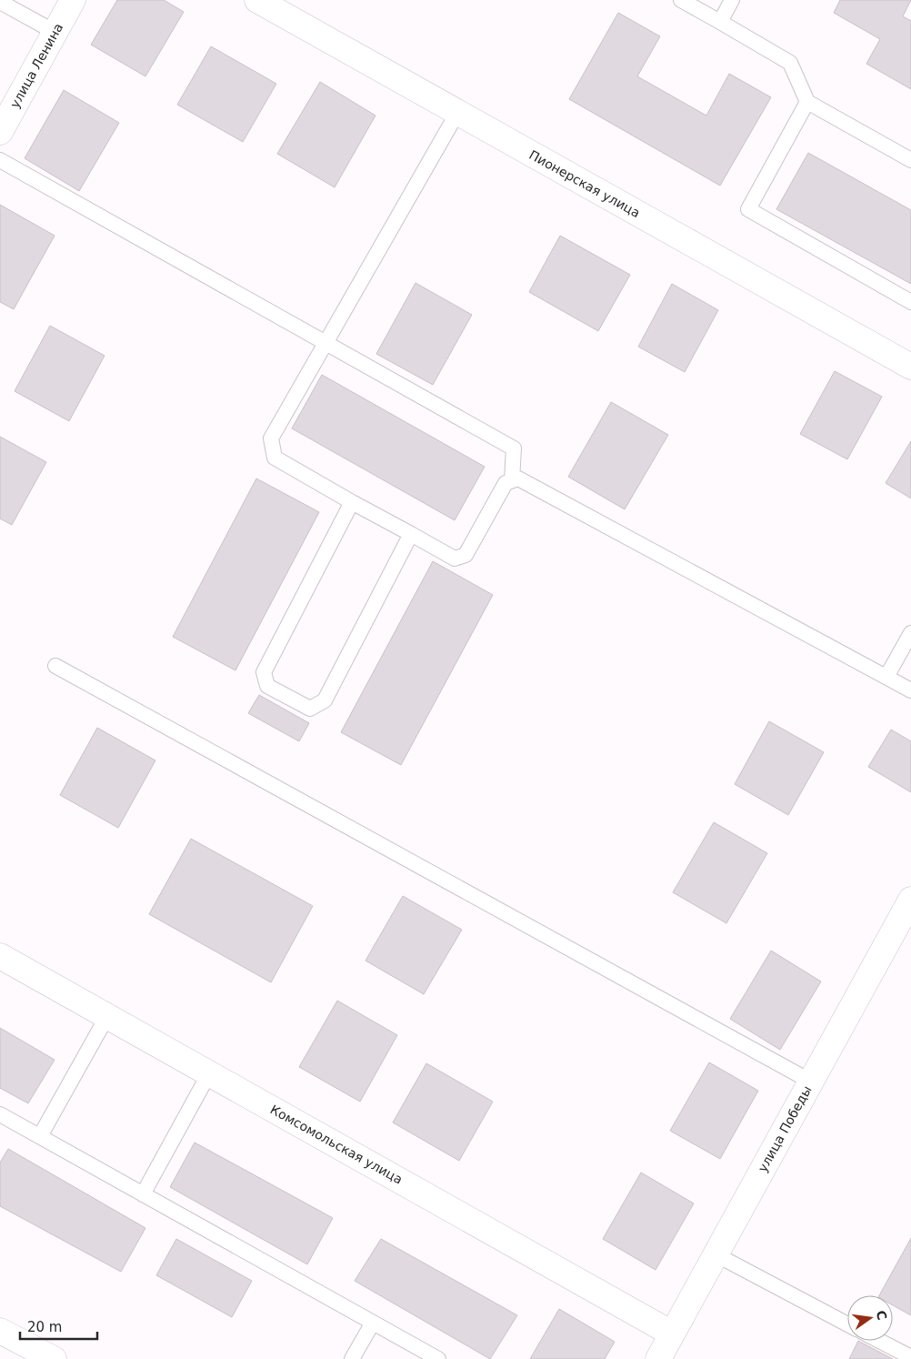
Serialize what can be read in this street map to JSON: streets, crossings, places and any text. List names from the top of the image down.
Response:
{
  "streets": {
    "street": [
      "улица Ленина",
      "Пионерская улица",
      "улица Победы",
      "Комсомольская улица"
    ]
  },
  "crossings": [
    ["улица Победы", "Комсомольская улица"]
  ],
  "scale_bar": "20 m",
  "north": "right"
}
